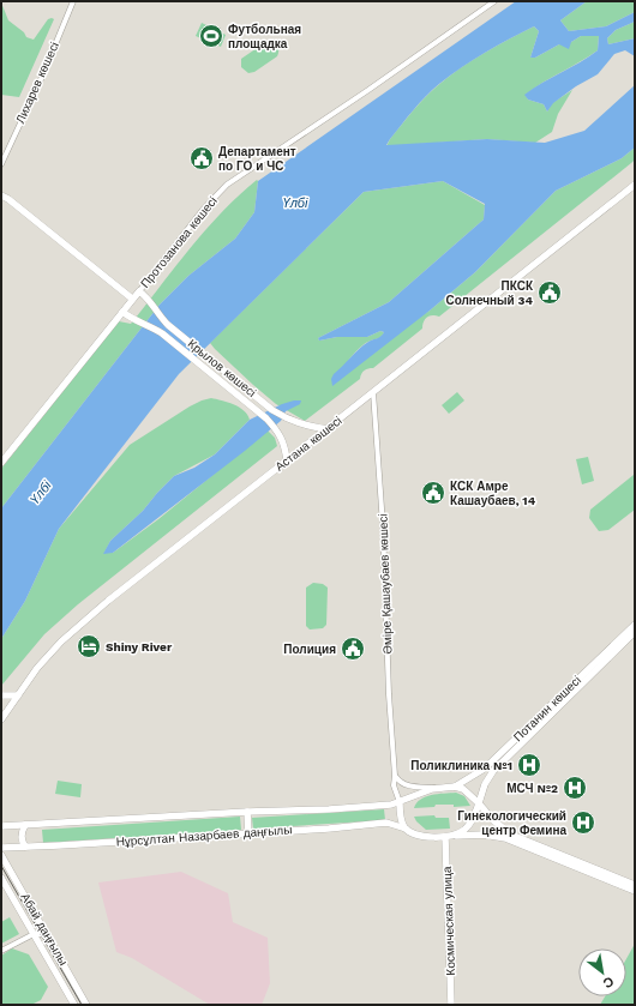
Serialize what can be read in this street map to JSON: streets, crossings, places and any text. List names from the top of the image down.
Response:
{
  "streets": {
    "main road": [
      "Протозанова көшесі",
      "Крылов көшесі",
      "Астана көшесі",
      "Потанин көшесі",
      "Нұрсұлтан Назарбаев даңғылы",
      "Космическая улица",
      "Абай даңғылы"
    ],
    "street": ["Лихарев көшесі", "Әміре Қашаубаев көшесі"]
  },
  "crossings": [
    ["Протозанова көшесі", "Крылов көшесі"],
    ["Крылов көшесі", "Астана көшесі"],
    ["Астана көшесі", "Әміре Қашаубаев көшесі"],
    ["Әміре Қашаубаев көшесі", "Потанин көшесі"],
    ["Әміре Қашаубаев көшесі", "Нұрсұлтан Назарбаев даңғылы"],
    ["Әміре Қашаубаев көшесі", "Космическая улица"],
    ["Потанин көшесі", "Нұрсұлтан Назарбаев даңғылы"],
    ["Потанин көшесі", "Космическая улица"],
    ["Нұрсұлтан Назарбаев даңғылы", "Космическая улица"]
  ],
  "water": ["Үлбі"],
  "places": {
    "sports": ["Футбольная площадка"],
    "public building": [
      "Департамент по ГО и ЧС",
      "ПКСК Солнечный 34",
      "КСК Амре Кашаубаев, 14",
      "Полиция"
    ],
    "hotel": ["Shiny River"],
    "hospital": ["Поликлиника №1", "МСЧ №2", "Гинекологический центр Фемина"]
  },
  "north": "bottom right"
}
